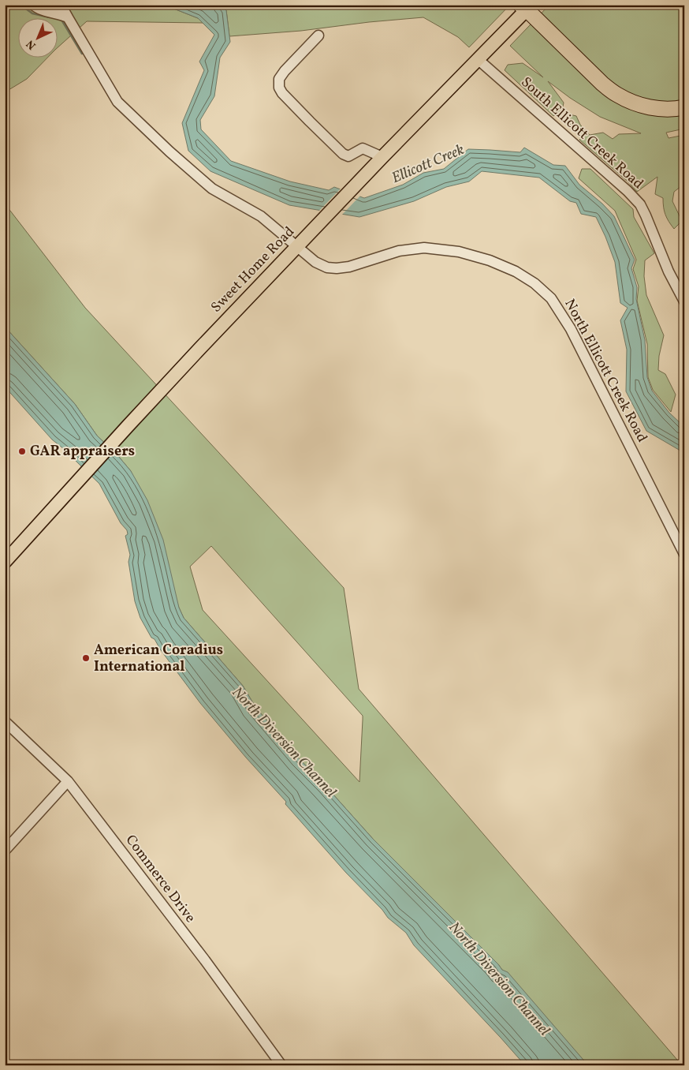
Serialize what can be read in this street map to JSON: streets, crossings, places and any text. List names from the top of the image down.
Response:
{
  "streets": {
    "main road": ["Sweet Home Road"],
    "street": ["South Ellicott Creek Road", "North Ellicott Creek Road", "Commerce Drive"]
  },
  "crossings": [
    ["South Ellicott Creek Road", "Sweet Home Road"],
    ["Sweet Home Road", "North Ellicott Creek Road"]
  ],
  "water": ["Ellicott Creek", "North Diversion Channel"],
  "places": ["GAR appraisers", "American Coradius International"],
  "north": "bottom left"
}
